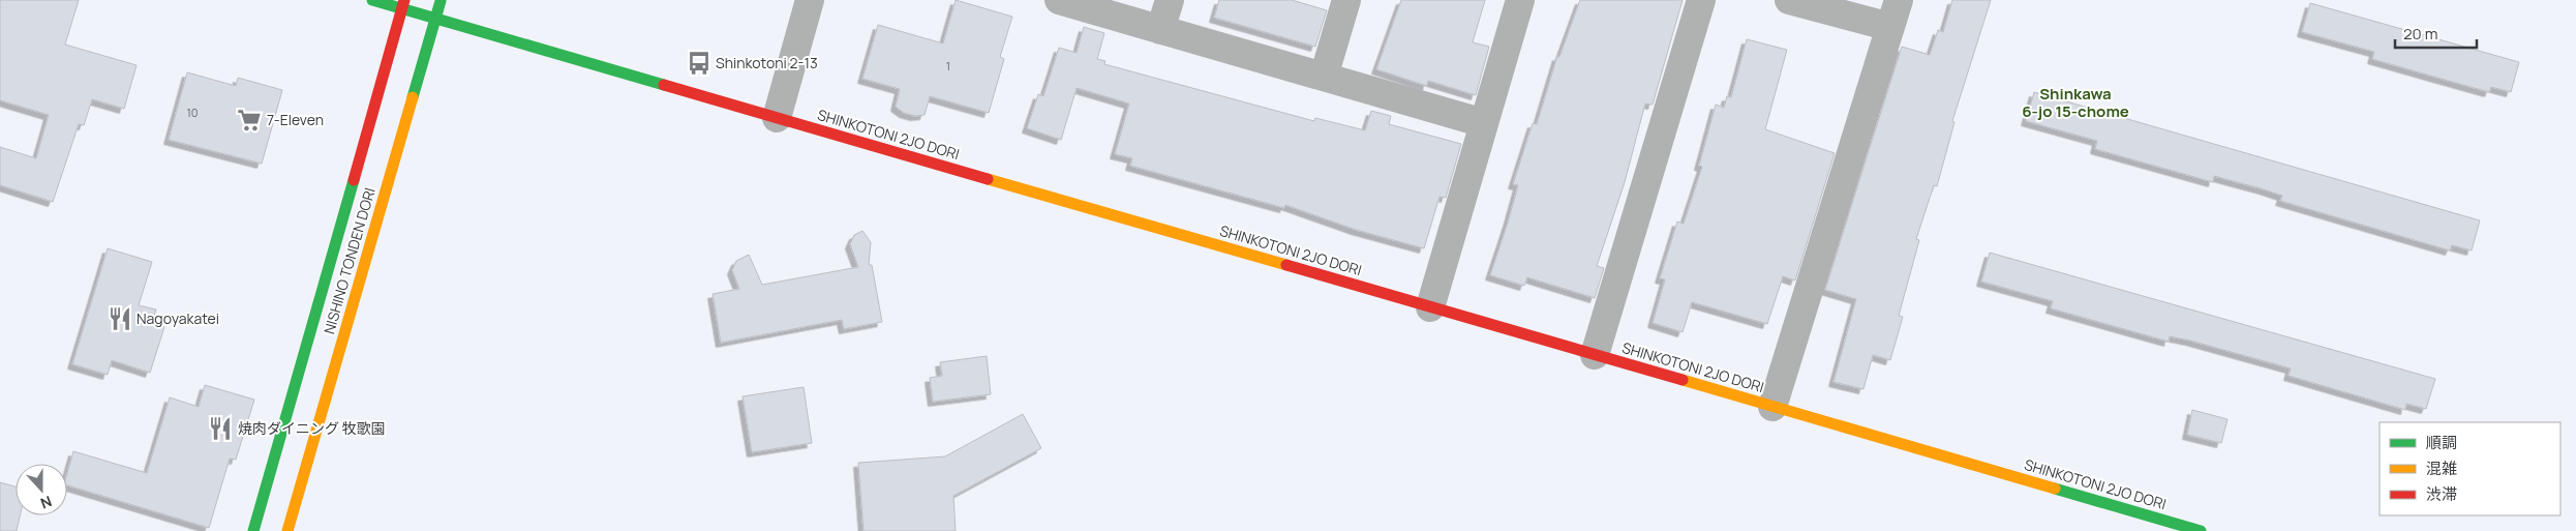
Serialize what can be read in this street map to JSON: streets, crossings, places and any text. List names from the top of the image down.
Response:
{
  "streets": {
    "street": ["SHINKOTONI 2JO DORI", "NISHINO TONDEN DORI"]
  },
  "crossings": [
    ["SHINKOTONI 2JO DORI", "NISHINO TONDEN DORI"]
  ],
  "districts": ["Shinkawa 6-jo 15-chome"],
  "places": {
    "bus stop": ["Shinkotoni 2-13"],
    "supermarket": ["7-Eleven"],
    "restaurant": ["Nagoyakatei", "焼肉ダイニング 牧歌園"]
  },
  "house_numbers": ["1", "10"],
  "legend": ["順調", "混雑", "渋滞"],
  "scale_bar": "20 m",
  "north": "bottom"
}
